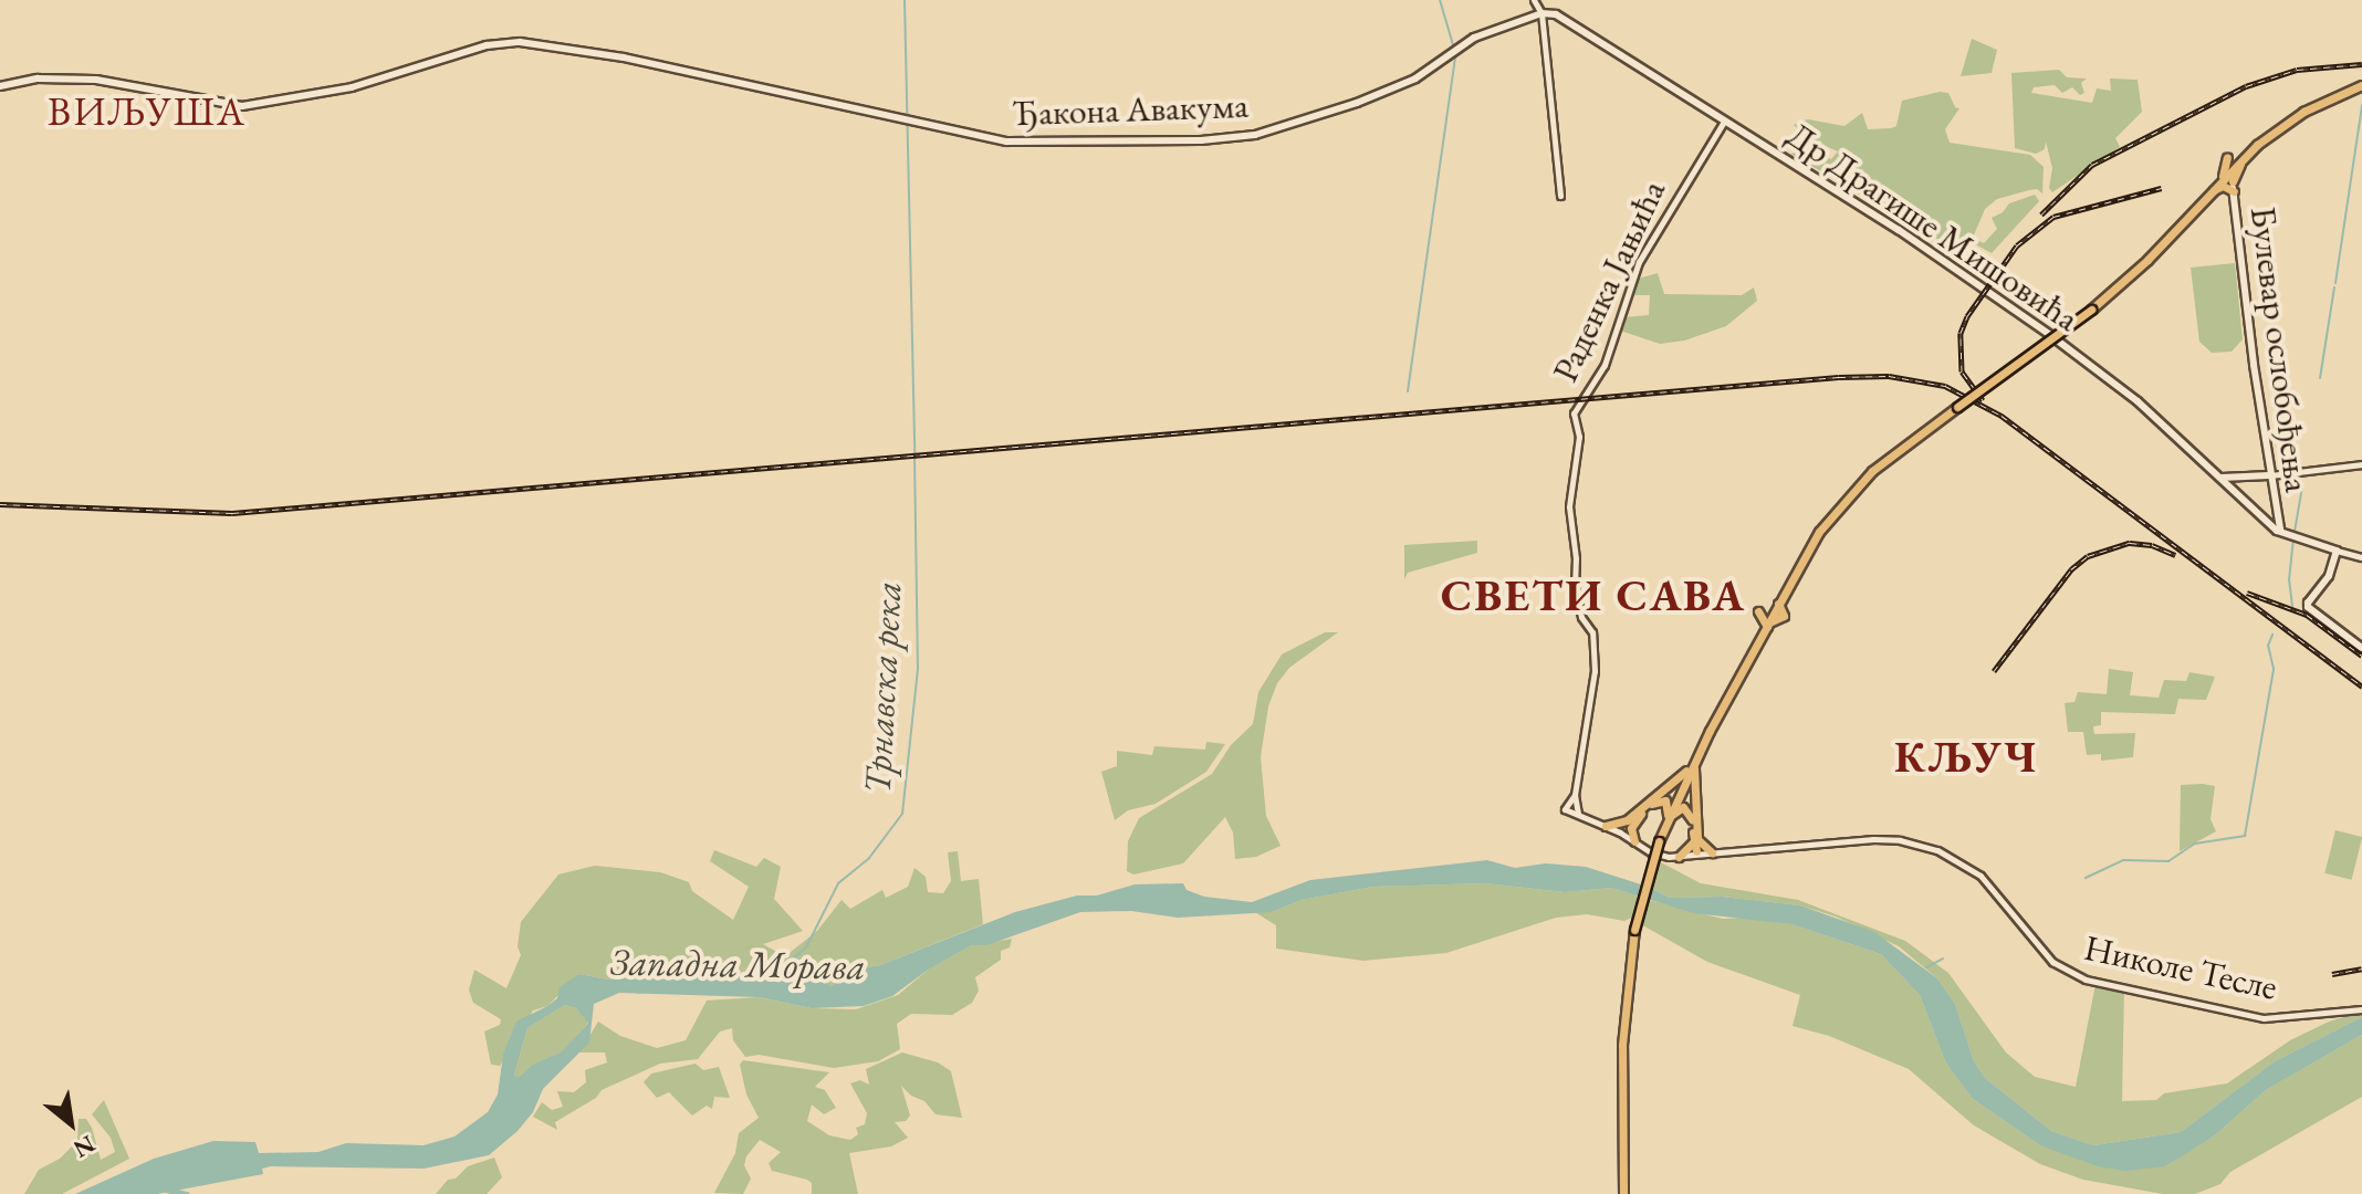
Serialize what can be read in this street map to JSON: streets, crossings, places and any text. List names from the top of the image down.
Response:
{
  "streets": {
    "main road": ["Ђакона Авакума", "Др Драгише Мишовића", "Булевар ослобођења"],
    "street": ["Раденка Јањића", "Николе Тесле"]
  },
  "crossings": [
    ["Ђакона Авакума", "Др Драгише Мишовића"],
    ["Др Драгише Мишовића", "Раденка Јањића"],
    ["Др Драгише Мишовића", "Булевар ослобођења"]
  ],
  "districts": ["ВИЉУША", "СВЕТИ САВА", "КЉУЧ"],
  "water": ["Трнавска река", "Западна Морава"],
  "north": "bottom right"
}
